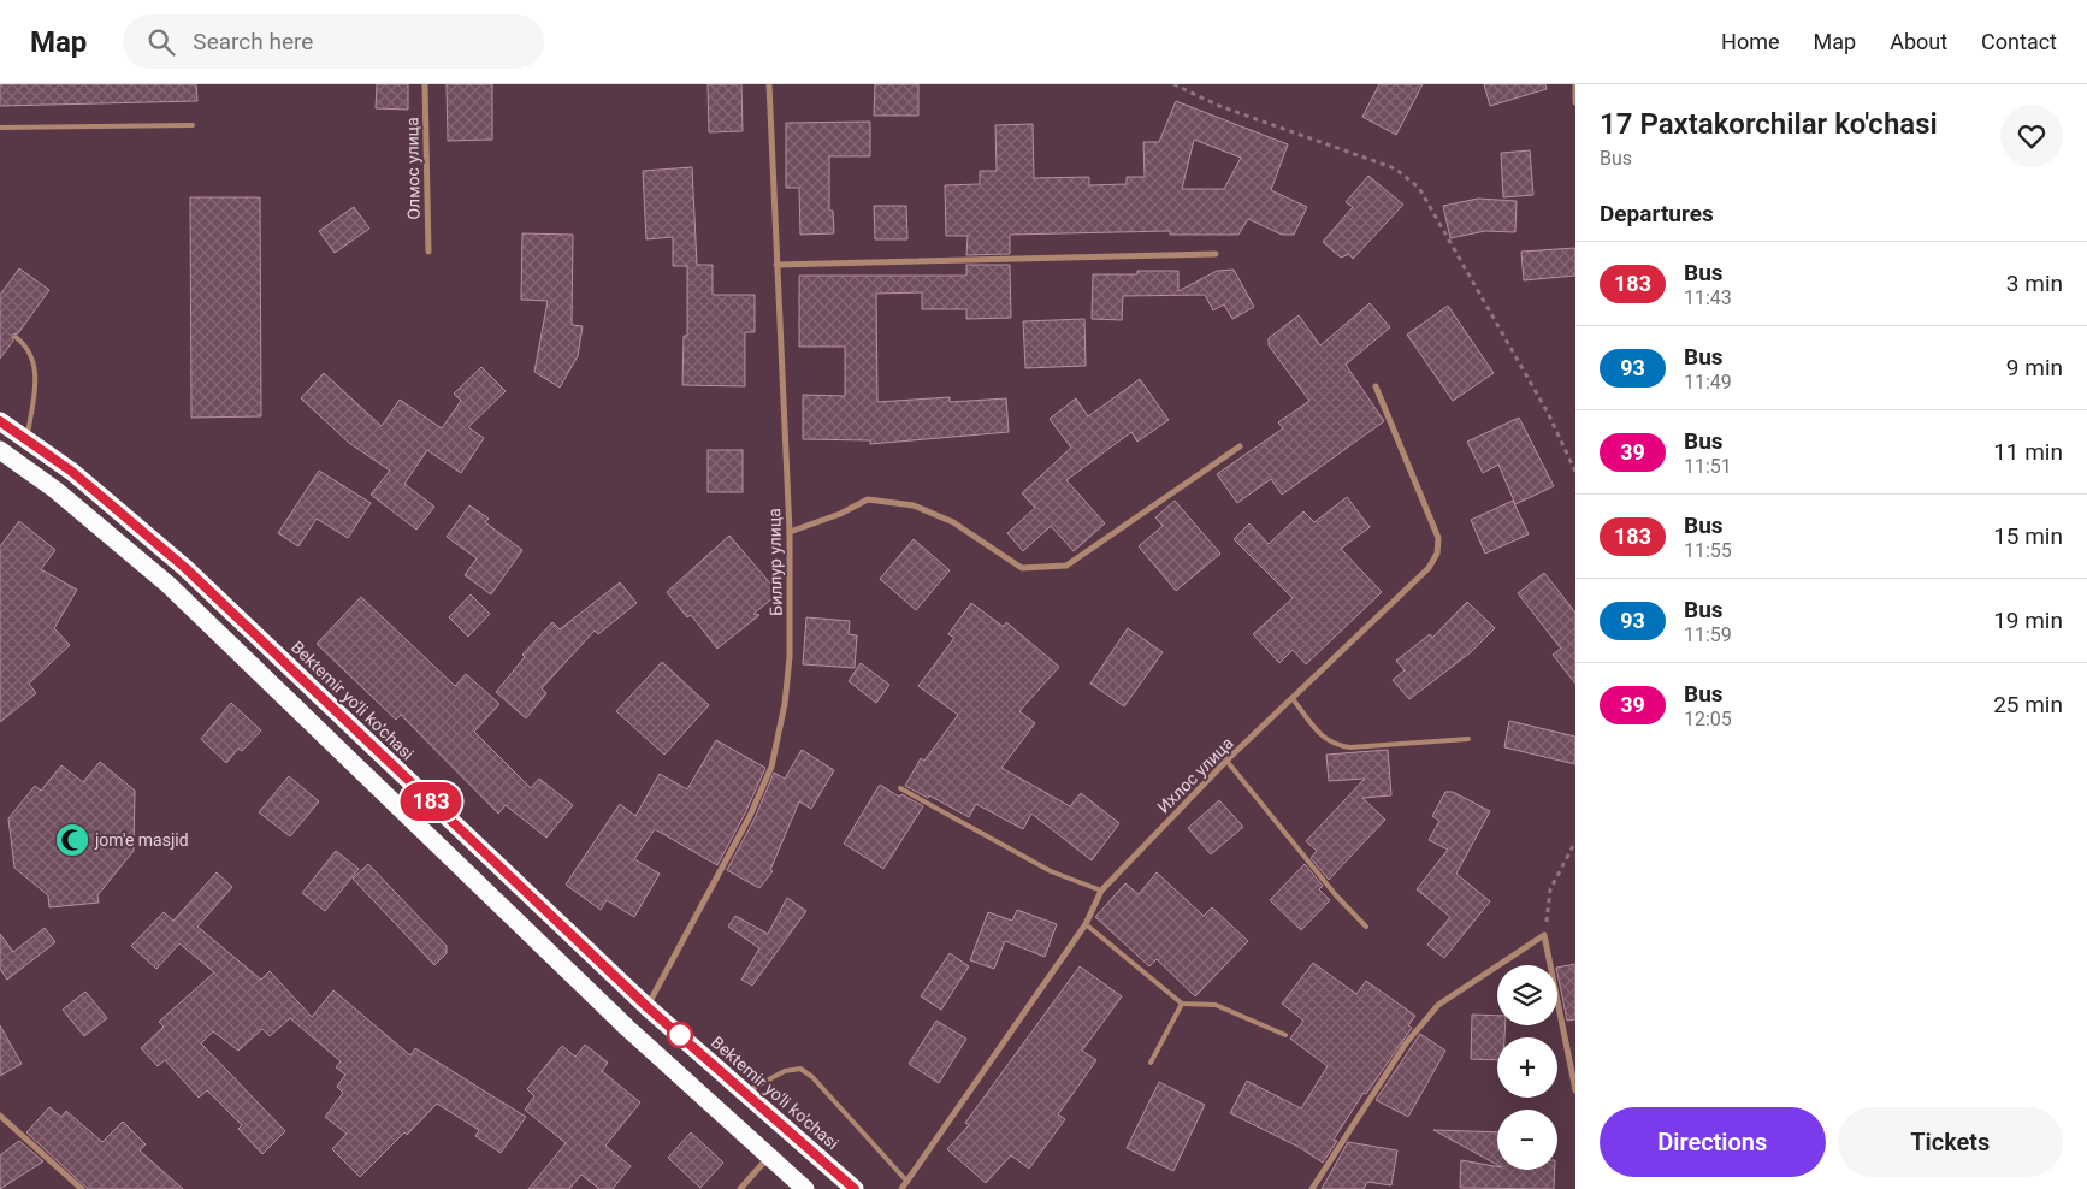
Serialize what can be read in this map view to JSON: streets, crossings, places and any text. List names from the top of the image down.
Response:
{
  "streets": {
    "highway": ["Bektemir yo'li ko'chasi"],
    "street": ["Олмос улица", "Биллур улица", "Ихлос улица"]
  },
  "crossings": [
    ["Биллур улица", "Bektemir yo'li ko'chasi"]
  ],
  "places": {
    "mosque": ["jom'e masjid"]
  },
  "lines": ["bus line 183"],
  "page": {
    "header": "Map",
    "search": "Search here",
    "nav": [
      "Home",
      "Map",
      "About",
      "Contact"
    ],
    "on_map": "183",
    "heading": [
      ["17 Paxtakorchilar ko'chasi", "Bus"],
      "Departures"
    ],
    "list": [
      {
        "mark": "183",
        "name": "Bus",
        "note": "11:43",
        "value": "3 min"
      },
      {
        "mark": "93",
        "name": "Bus",
        "note": "11:49",
        "value": "9 min"
      },
      {
        "mark": "39",
        "name": "Bus",
        "note": "11:51",
        "value": "11 min"
      },
      {
        "mark": "183",
        "name": "Bus",
        "note": "11:55",
        "value": "15 min"
      },
      {
        "mark": "93",
        "name": "Bus",
        "note": "11:59",
        "value": "19 min"
      },
      {
        "mark": "39",
        "name": "Bus",
        "note": "12:05",
        "value": "25 min"
      }
    ],
    "map_buttons": ["+", "−"],
    "buttons": ["Directions", "Tickets"]
  }
}
